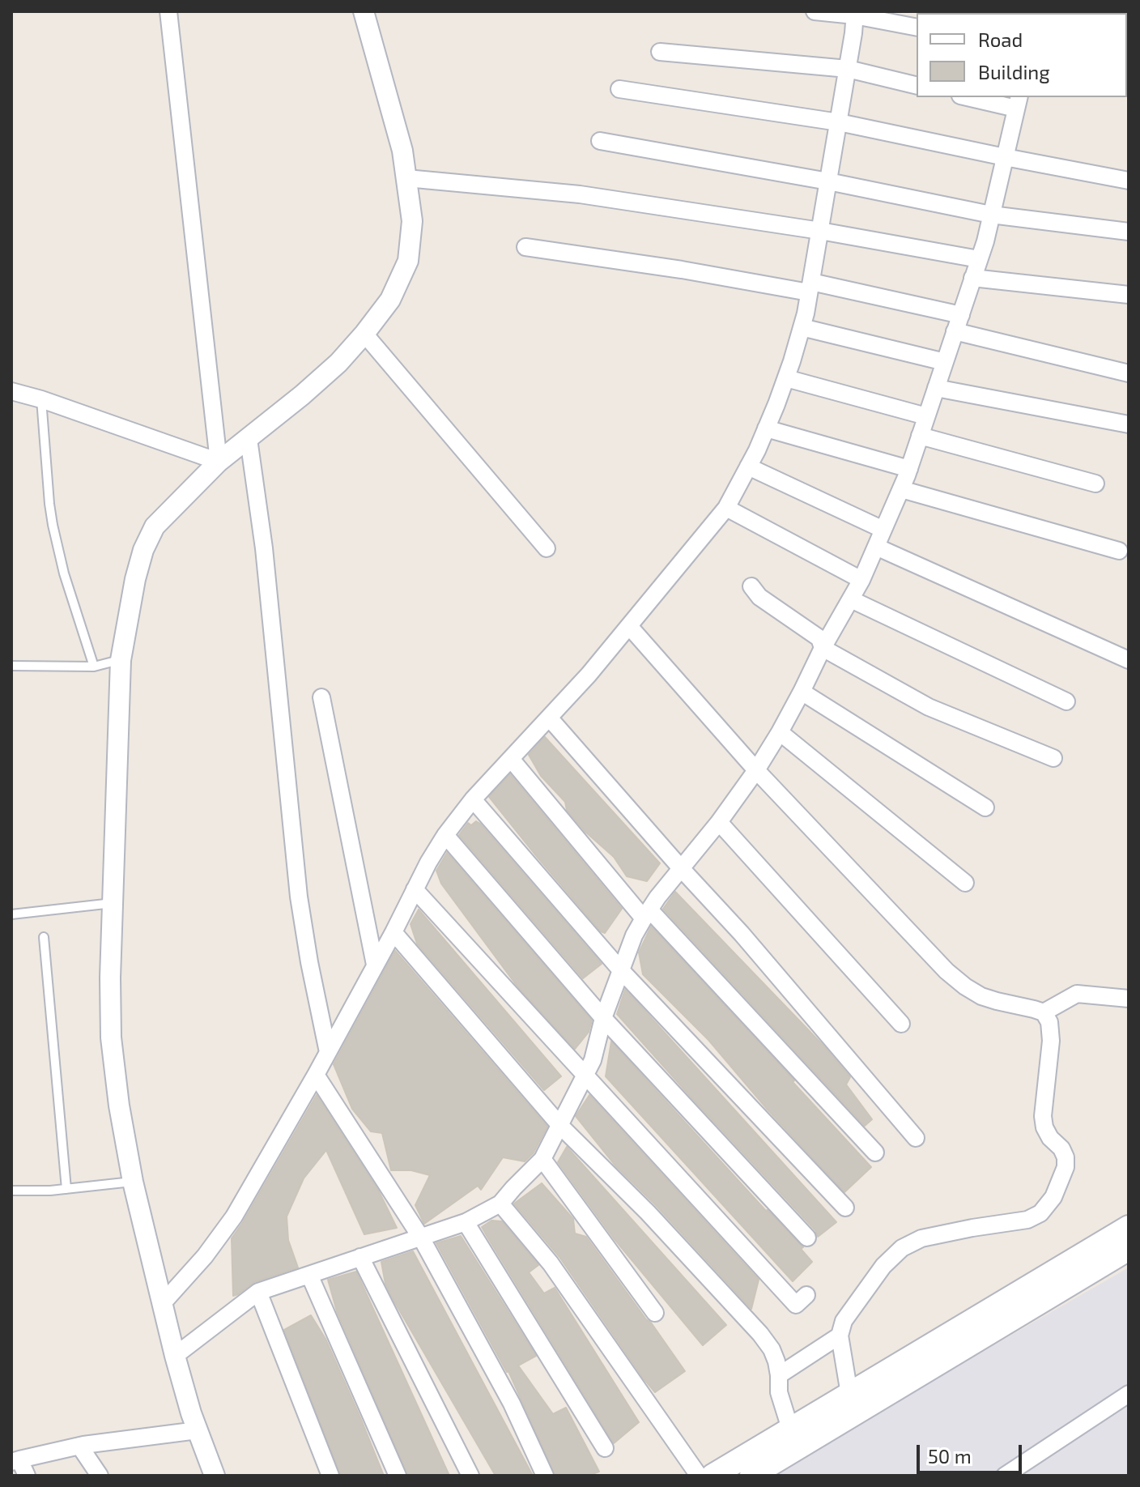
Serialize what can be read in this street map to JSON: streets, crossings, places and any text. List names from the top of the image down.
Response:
{
  "legend": ["Road", "Building"],
  "scale_bar": "50 m"
}
